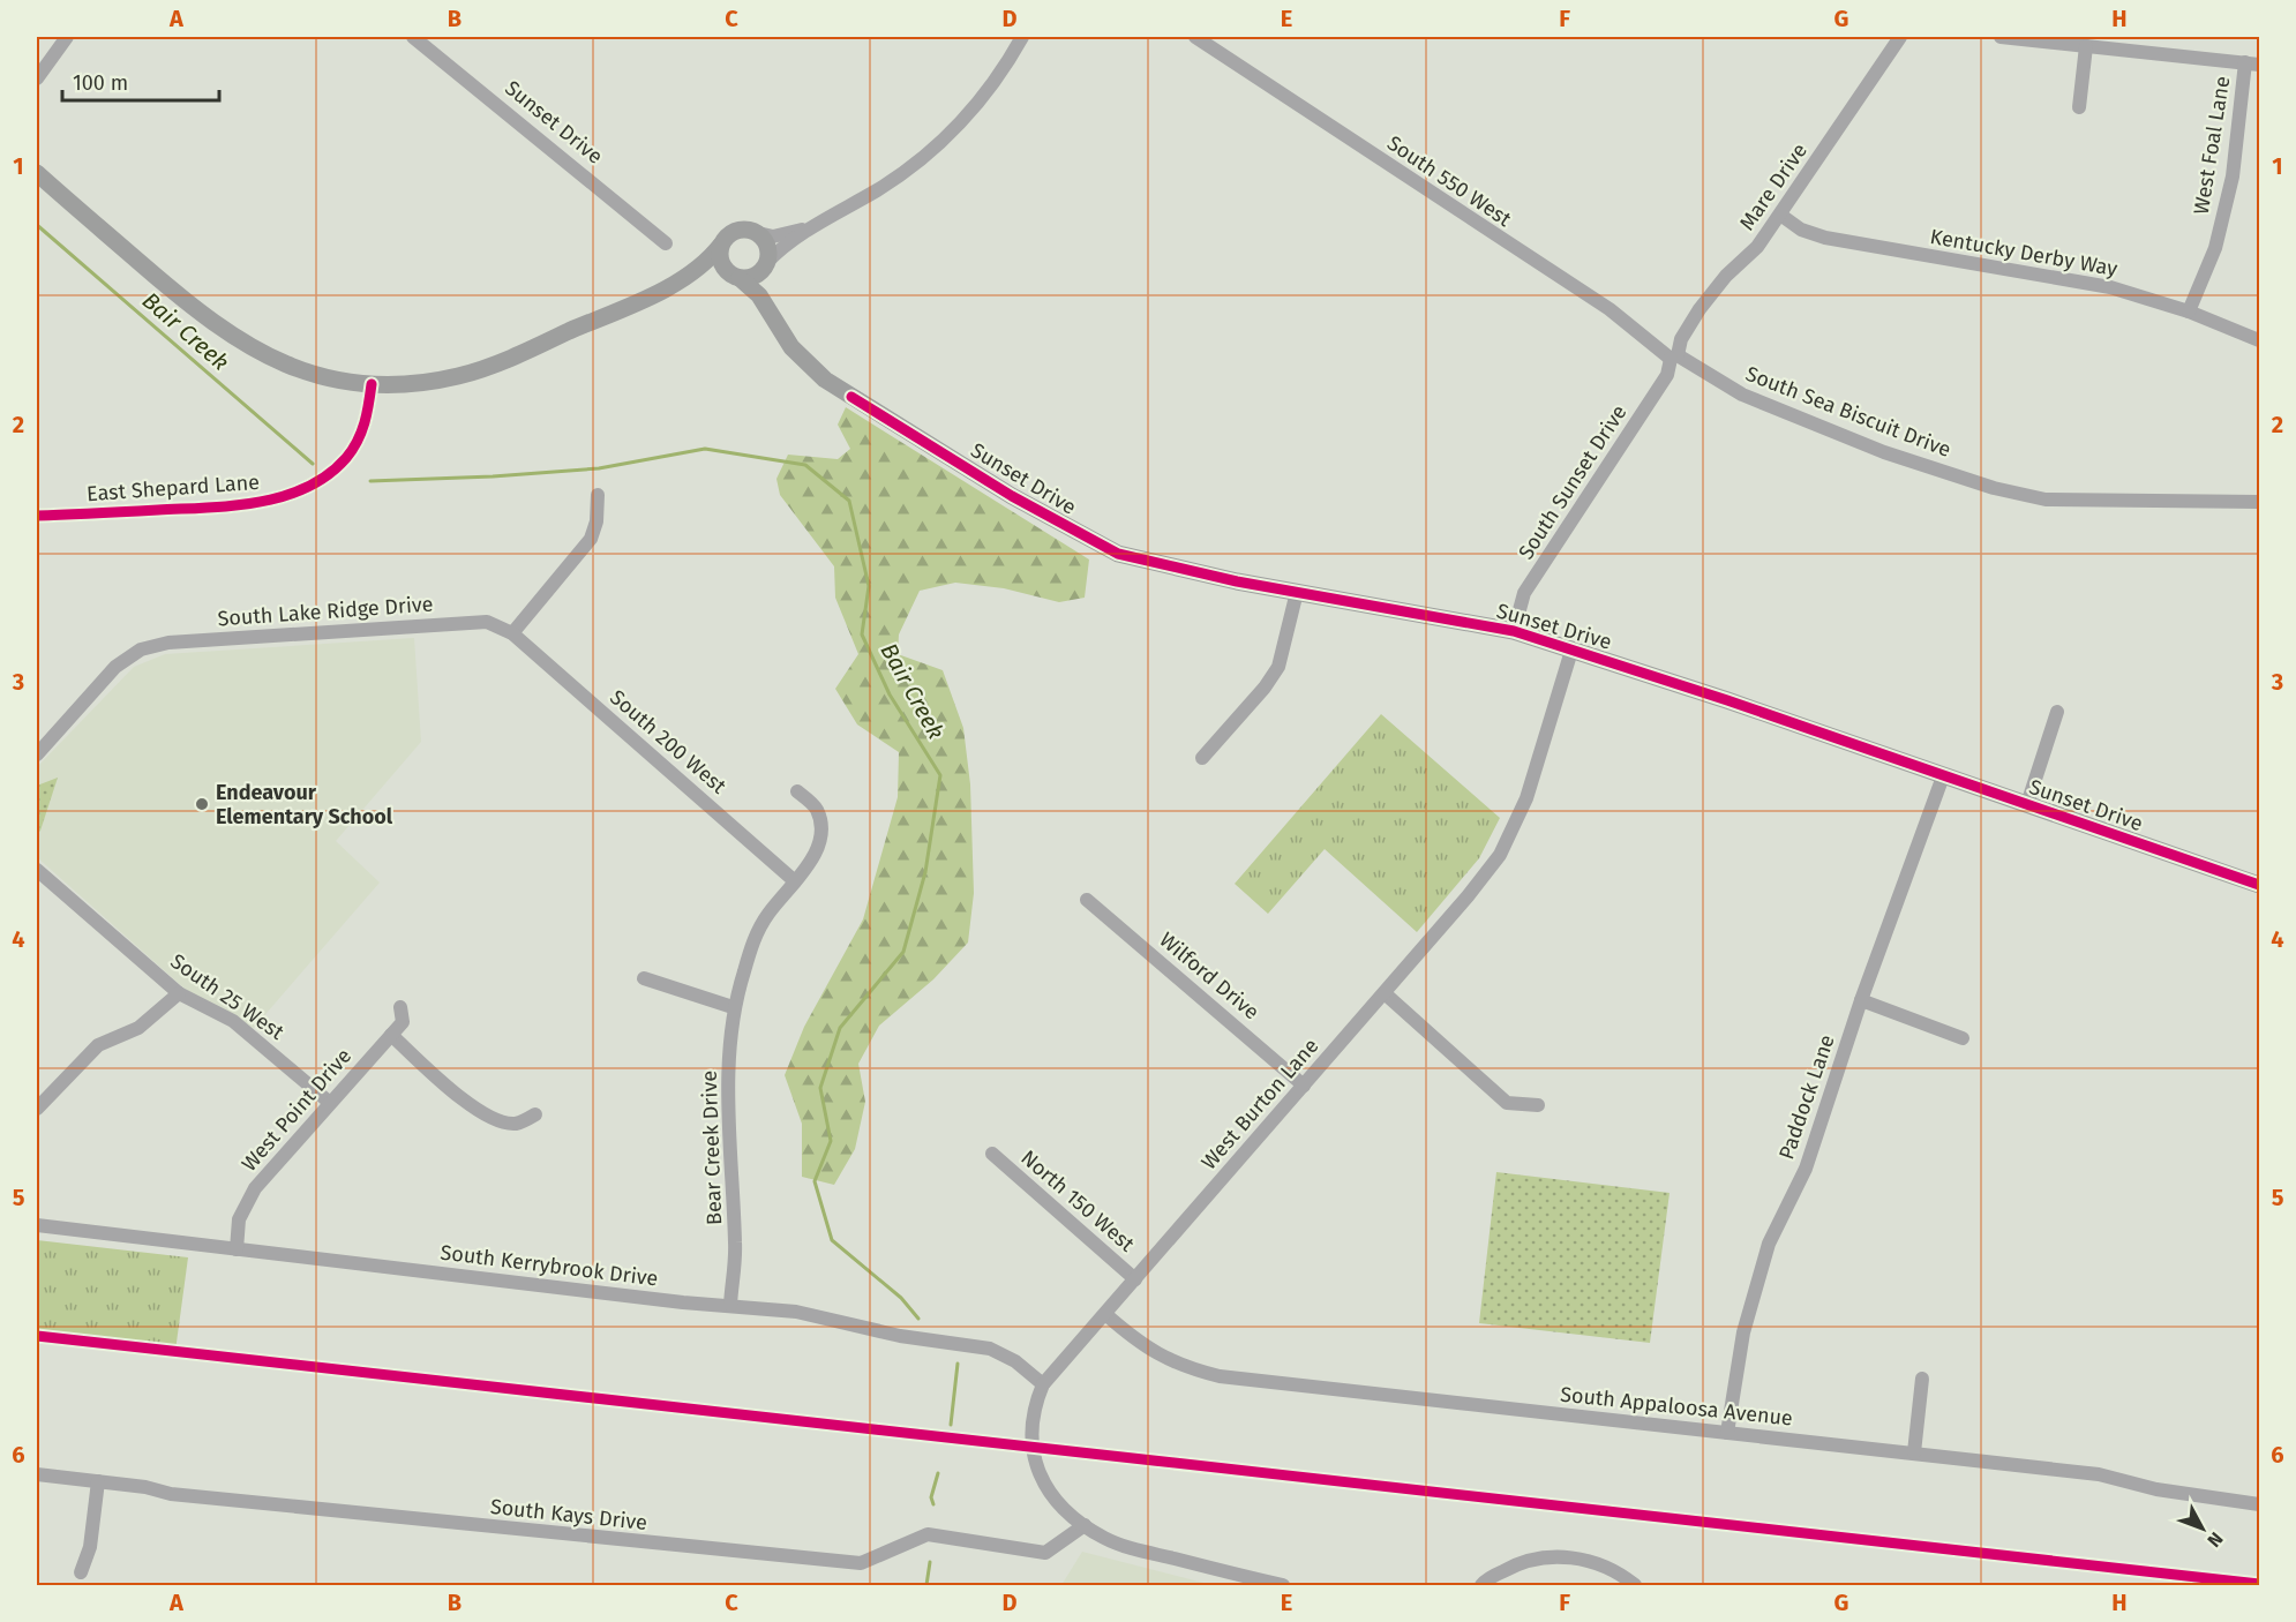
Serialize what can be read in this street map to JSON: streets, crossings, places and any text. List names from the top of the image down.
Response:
{
  "streets": {
    "main road": ["Sunset Drive"],
    "street": [
      "West Foal Lane",
      "South 550 West",
      "Mare Drive",
      "Kentucky Derby Way",
      "South Sea Biscuit Drive",
      "South Sunset Drive",
      "East Shepard Lane",
      "South Lake Ridge Drive",
      "South 200 West",
      "Wilford Drive",
      "South 25 West",
      "Paddock Lane",
      "West Burton Lane",
      "West Point Drive",
      "Bear Creek Drive",
      "North 150 West",
      "South Kerrybrook Drive",
      "South Appaloosa Avenue",
      "South Kays Drive"
    ]
  },
  "crossings": [
    ["Sunset Drive", "South Sunset Drive"],
    ["Sunset Drive", "Paddock Lane"],
    ["Sunset Drive", "West Burton Lane"],
    ["West Foal Lane", "Kentucky Derby Way"],
    ["South 550 West", "Mare Drive"],
    ["South 550 West", "South Sea Biscuit Drive"],
    ["South 550 West", "South Sunset Drive"],
    ["Mare Drive", "Kentucky Derby Way"],
    ["Mare Drive", "South Sea Biscuit Drive"],
    ["Mare Drive", "South Sunset Drive"],
    ["South Sea Biscuit Drive", "South Sunset Drive"],
    ["South Lake Ridge Drive", "South 200 West"],
    ["South 200 West", "Bear Creek Drive"],
    ["Wilford Drive", "West Burton Lane"],
    ["South 25 West", "West Point Drive"],
    ["Paddock Lane", "South Appaloosa Avenue"],
    ["West Burton Lane", "North 150 West"],
    ["West Burton Lane", "South Kerrybrook Drive"],
    ["West Burton Lane", "South Appaloosa Avenue"],
    ["West Burton Lane", "South Kays Drive"],
    ["West Point Drive", "South Kerrybrook Drive"],
    ["Bear Creek Drive", "South Kerrybrook Drive"]
  ],
  "water": ["Bair Creek"],
  "places": ["Endeavour Elementary School"],
  "scale_bar": "100 m",
  "north": "bottom right",
  "grid": {
    "columns": [
      "A",
      "B",
      "C",
      "D",
      "E",
      "F",
      "G",
      "H"
    ],
    "rows": [
      "1",
      "2",
      "3",
      "4",
      "5",
      "6"
    ]
  }
}
